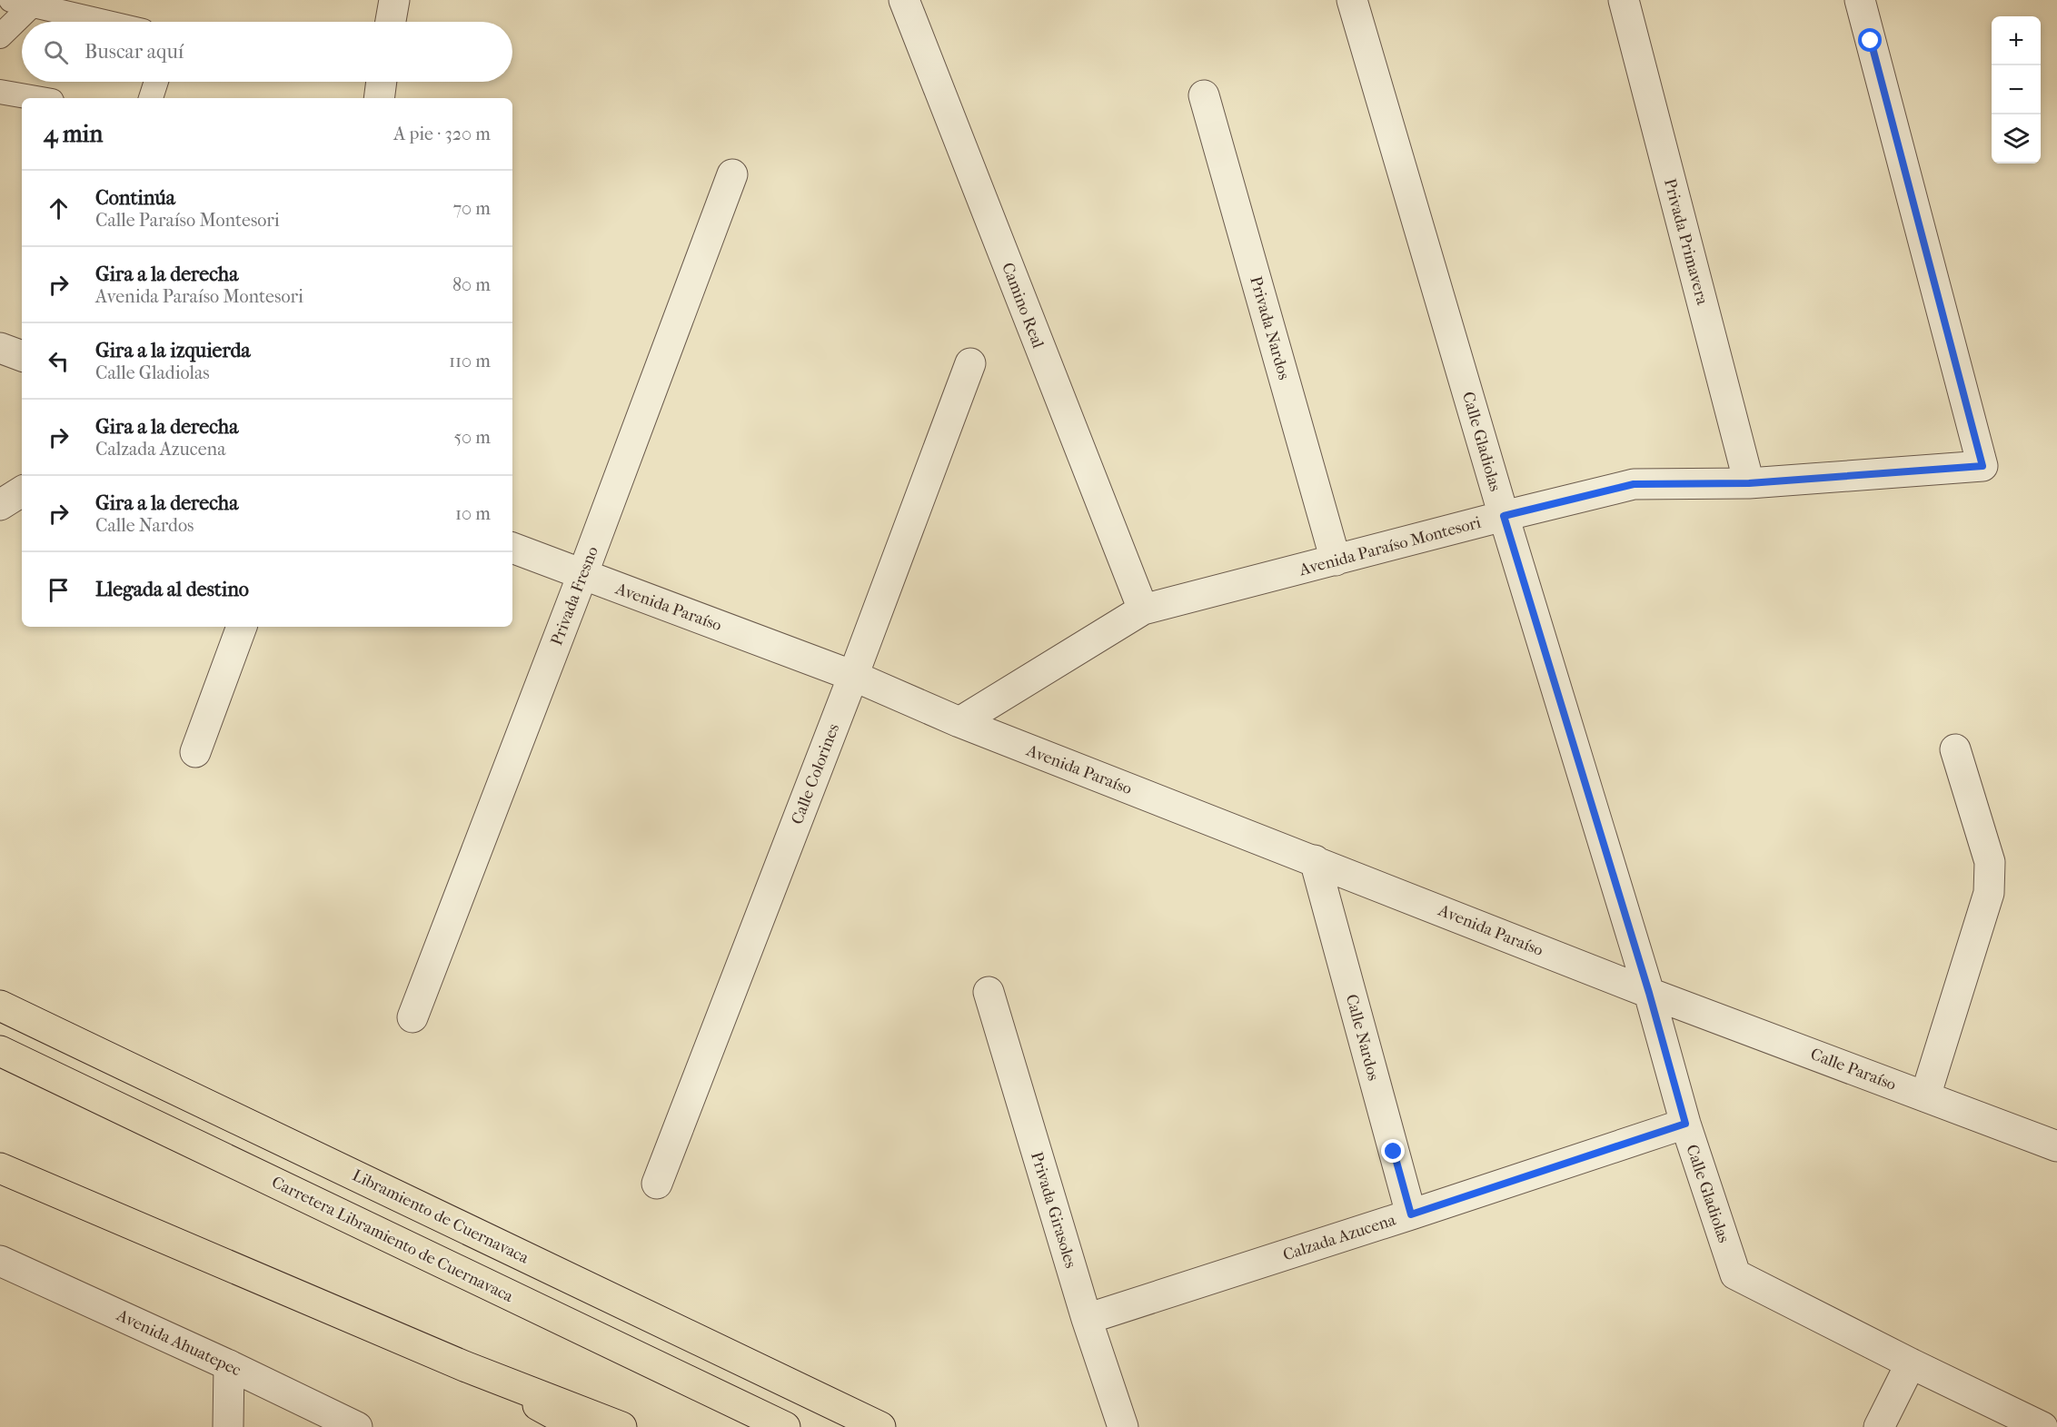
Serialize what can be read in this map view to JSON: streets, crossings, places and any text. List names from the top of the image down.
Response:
{
  "streets": {
    "main road": ["Libramiento de Cuernavaca", "Carretera Libramiento de Cuernavaca"],
    "street": [
      "Privada Primavera",
      "Camino Real",
      "Privada Nardos",
      "Calle Gladiolas",
      "Avenida Paraíso Montesori",
      "Privada Fresno",
      "Avenida Paraíso",
      "Calle Colorines",
      "Calle Nardos",
      "Calle Paraíso",
      "Privada Girasoles",
      "Calzada Azucena",
      "Avenida Ahuatepec"
    ]
  },
  "crossings": [
    ["Privada Primavera", "Avenida Paraíso Montesori"],
    ["Camino Real", "Avenida Paraíso Montesori"],
    ["Privada Nardos", "Avenida Paraíso Montesori"],
    ["Calle Gladiolas", "Avenida Paraíso Montesori"],
    ["Calle Gladiolas", "Avenida Paraíso"],
    ["Calle Gladiolas", "Calle Paraíso"],
    ["Calle Gladiolas", "Calzada Azucena"],
    ["Avenida Paraíso Montesori", "Avenida Paraíso"],
    ["Privada Fresno", "Avenida Paraíso"],
    ["Avenida Paraíso", "Calle Colorines"],
    ["Avenida Paraíso", "Calle Nardos"],
    ["Avenida Paraíso", "Calle Paraíso"],
    ["Calle Nardos", "Calzada Azucena"],
    ["Privada Girasoles", "Calzada Azucena"]
  ],
  "page": {
    "map_buttons": ["+", "−"],
    "search": "Buscar aquí",
    "heading": ["4 min", "A pie · 320 m"],
    "list": [
      ["Continúa", "Calle Paraíso Montesori", "70 m"],
      ["Gira a la derecha", "Avenida Paraíso Montesori", "80 m"],
      ["Gira a la izquierda", "Calle Gladiolas", "110 m"],
      ["Gira a la derecha", "Calzada Azucena", "50 m"],
      ["Gira a la derecha", "Calle Nardos", "10 m"],
      "Llegada al destino"
    ]
  }
}
